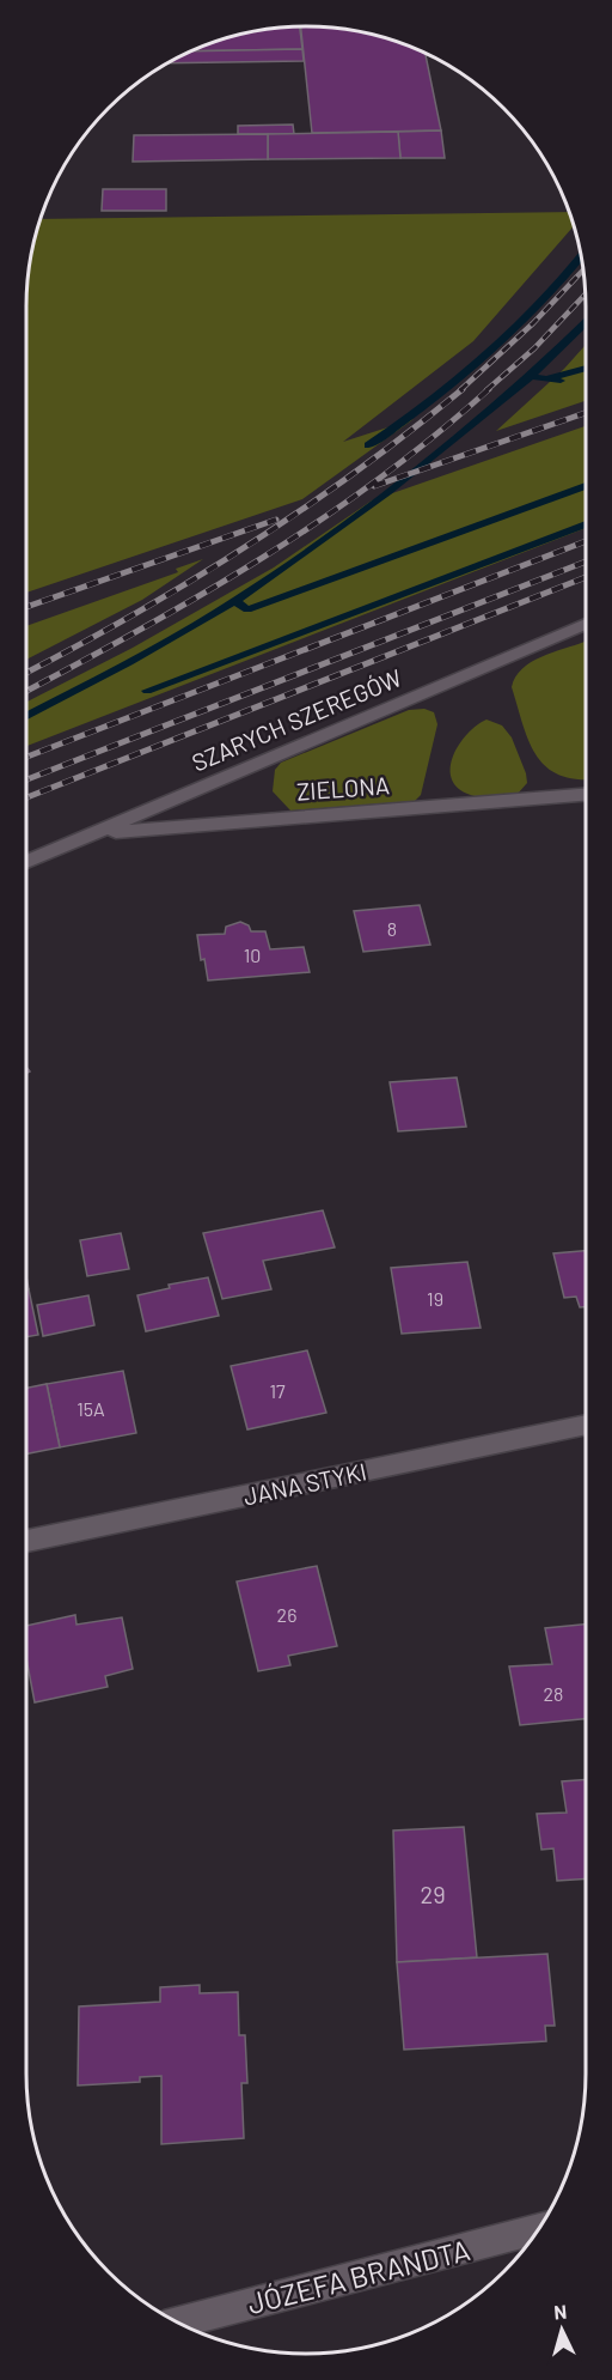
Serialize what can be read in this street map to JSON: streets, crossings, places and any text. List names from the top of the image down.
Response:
{
  "streets": {
    "street": [
      "SZARYCH SZEREGÓW",
      "ZIELONA",
      "JANA STYKI",
      "JÓZEFA BRANDTA"
    ]
  },
  "crossings": [
    ["SZARYCH SZEREGÓW", "ZIELONA"]
  ],
  "house_numbers": [
    "8",
    "10",
    "19",
    "17",
    "15A",
    "26",
    "28",
    "29"
  ],
  "north": "top"
}
